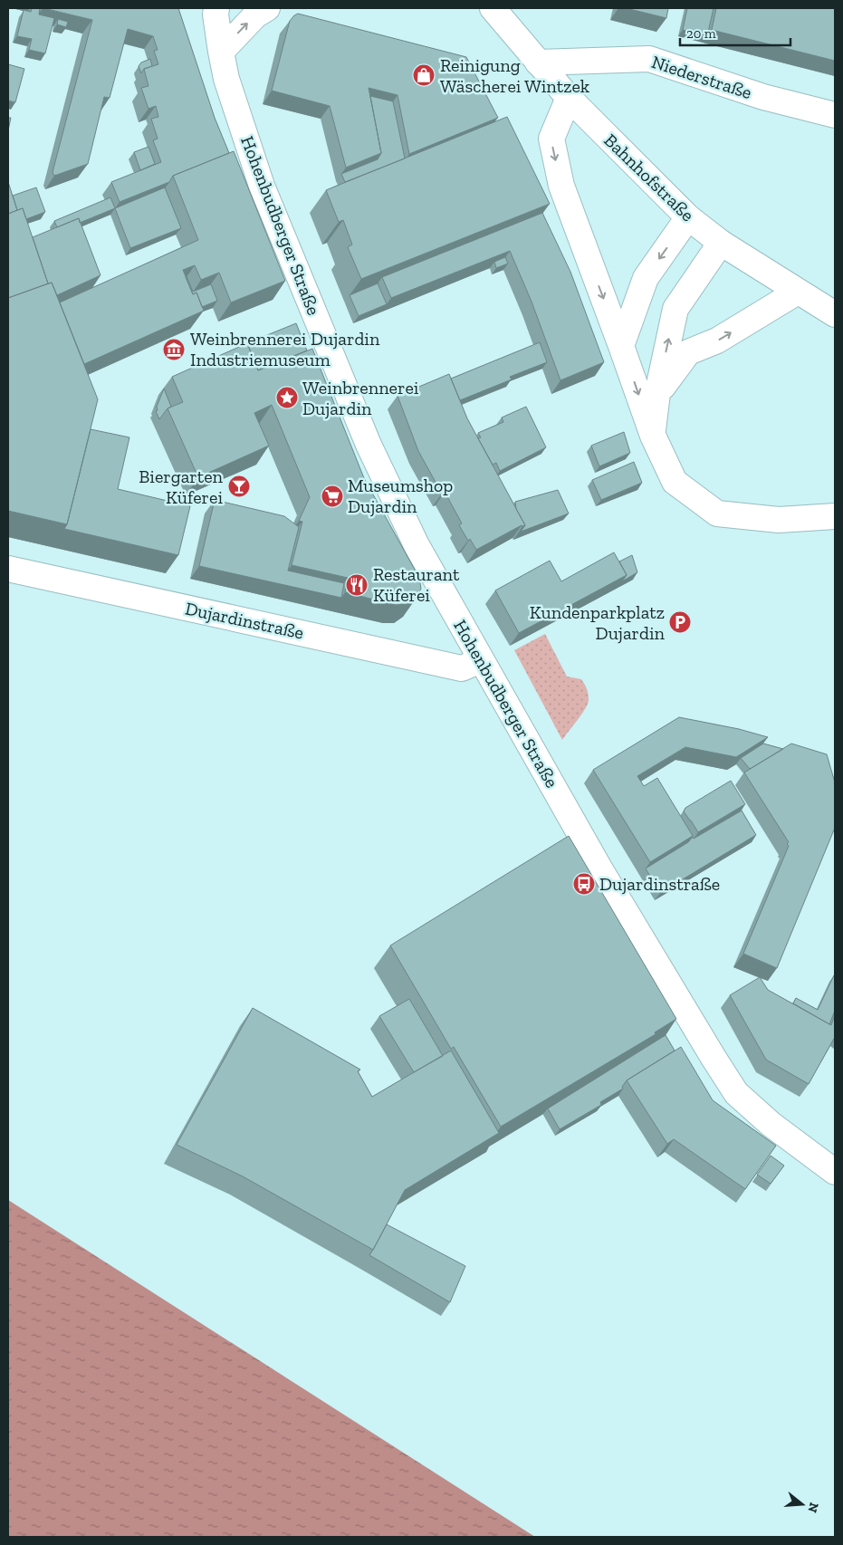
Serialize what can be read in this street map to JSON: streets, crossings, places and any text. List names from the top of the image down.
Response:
{
  "streets": {
    "street": [
      "Niederstraße",
      "Bahnhofstraße",
      "Hohenbudberger Straße",
      "Dujardinstraße"
    ]
  },
  "crossings": [
    ["Niederstraße", "Bahnhofstraße"],
    ["Hohenbudberger Straße", "Dujardinstraße"]
  ],
  "places": {
    "shop": ["Reinigung Wäscherei Wintzek"],
    "museum": ["Weinbrennerei Dujardin Industriemuseum"],
    "place": ["Weinbrennerei Dujardin"],
    "bar": ["Biergarten Küferei"],
    "supermarket": ["Museumshop Dujardin"],
    "restaurant": ["Restaurant Küferei"],
    "parking": ["Kundenparkplatz Dujardin"],
    "bus stop": ["Dujardinstraße"]
  },
  "scale_bar": "20 m",
  "north": "right"
}
